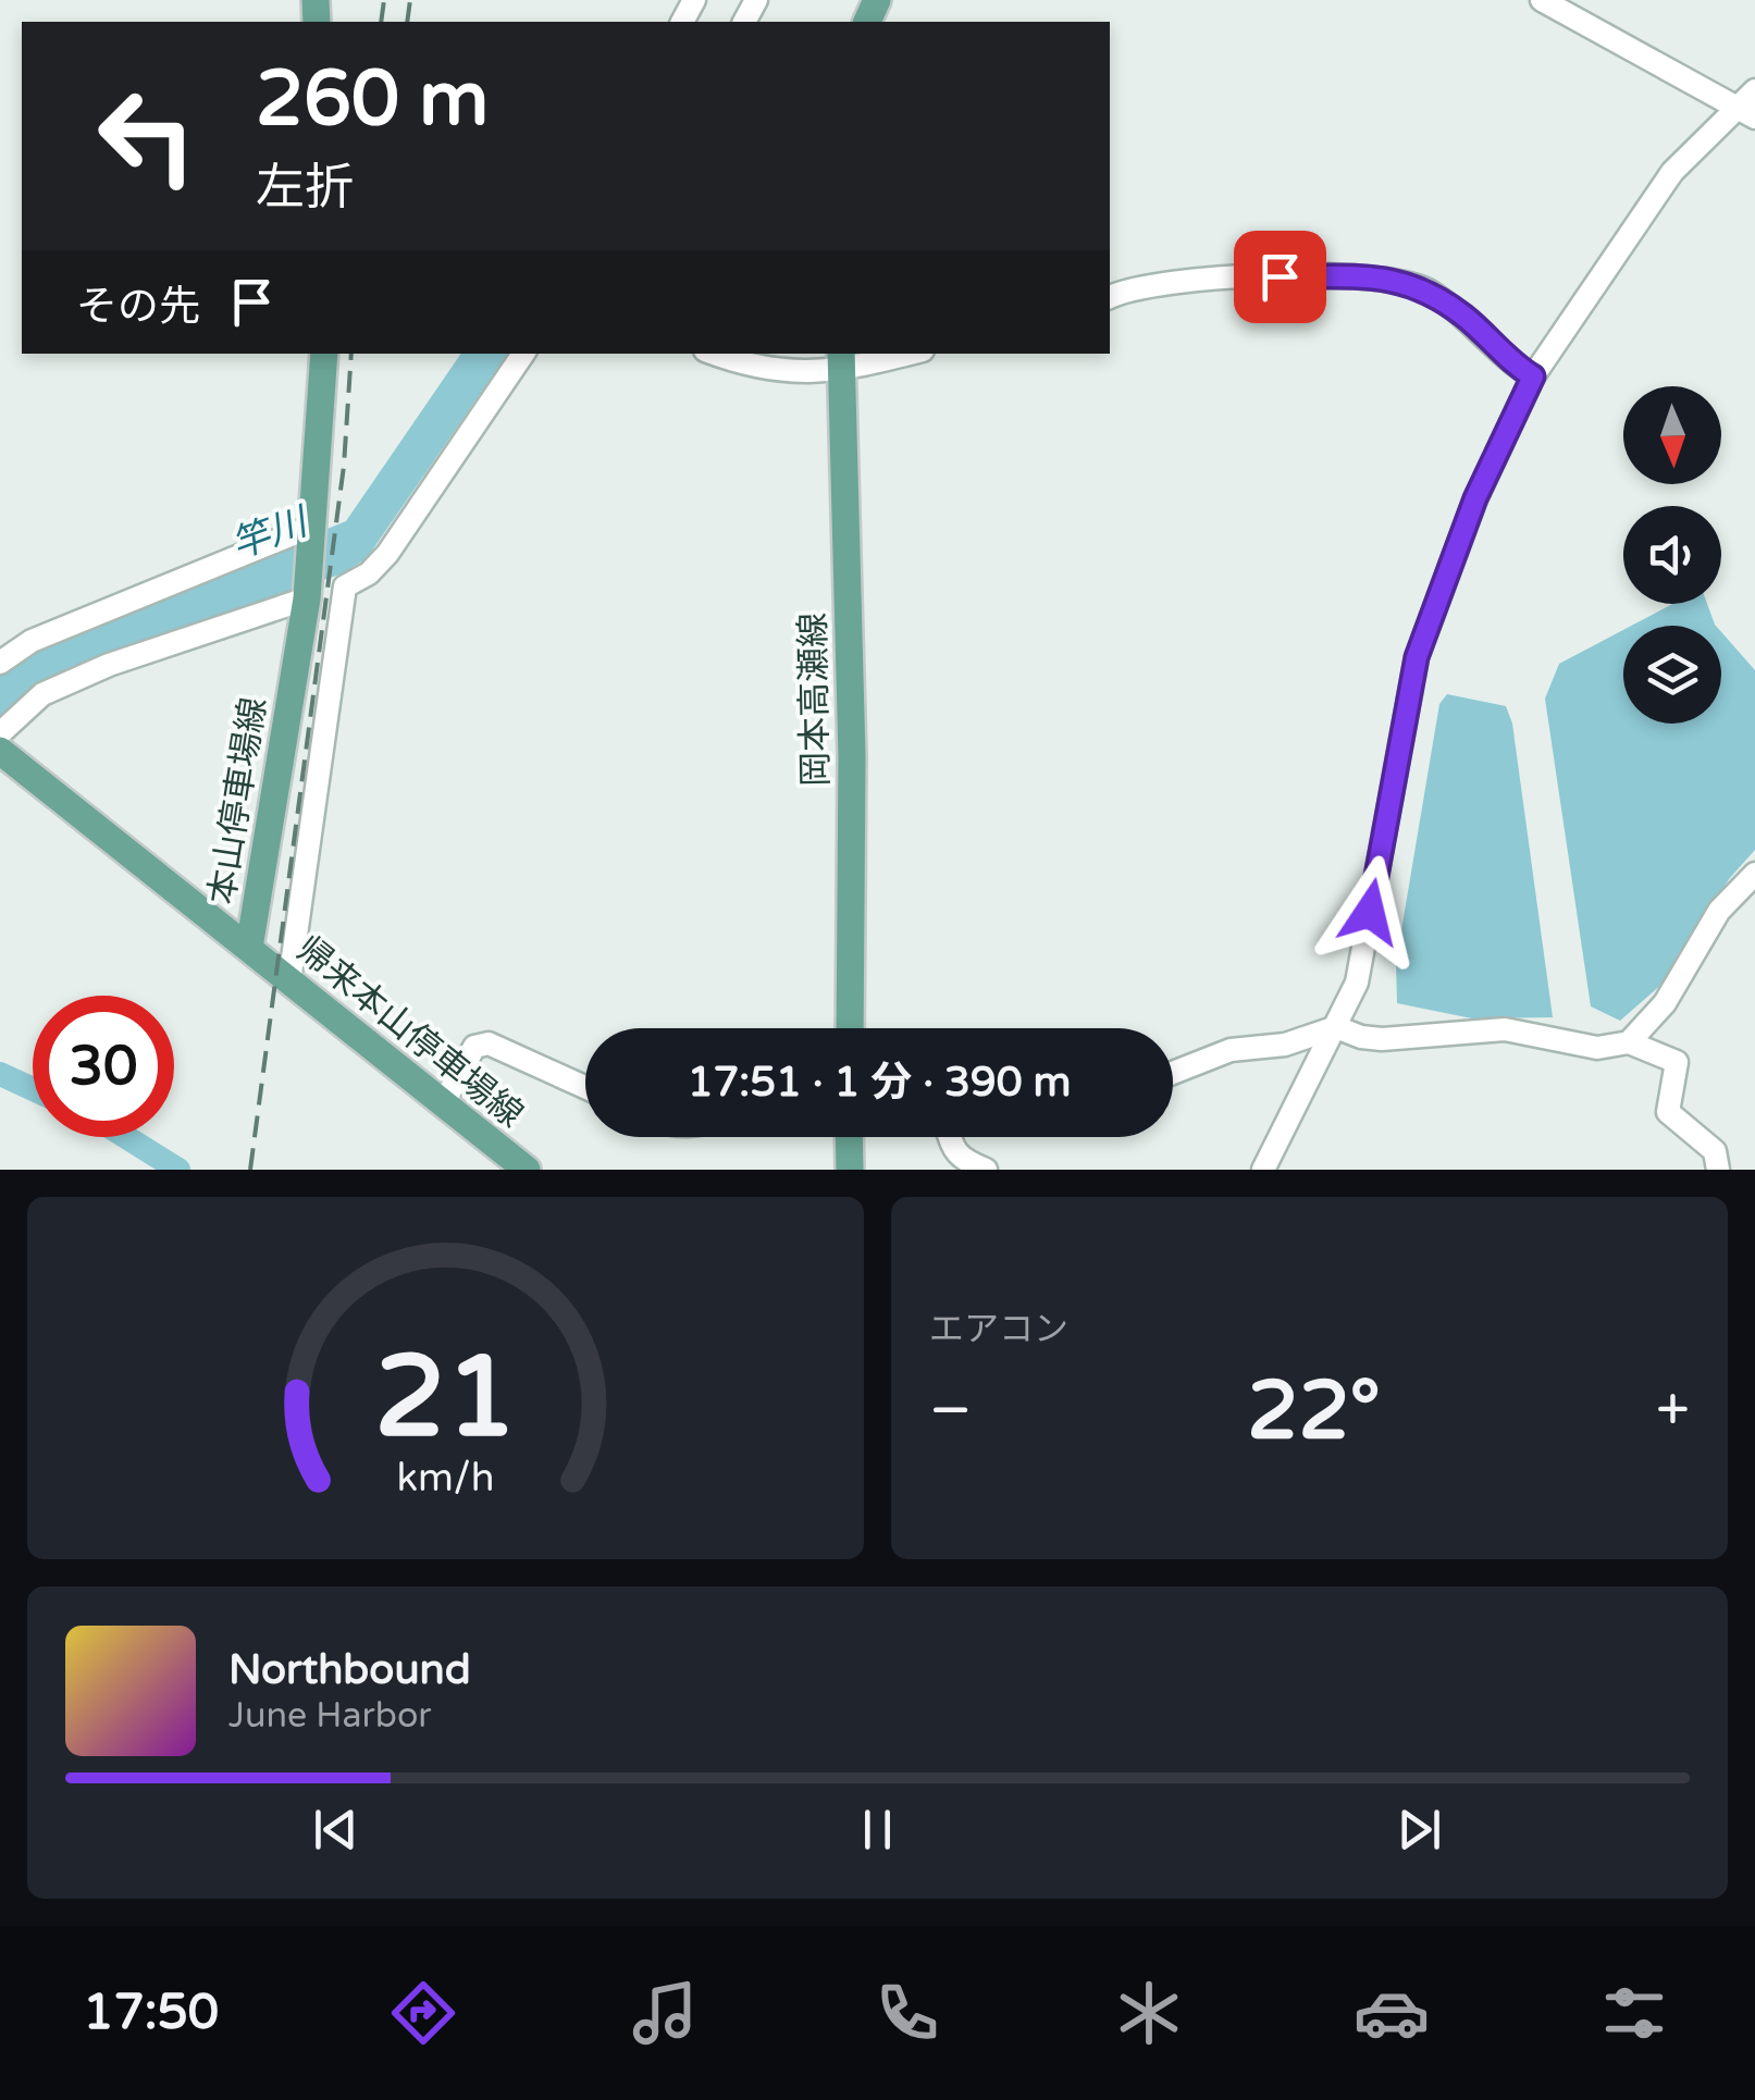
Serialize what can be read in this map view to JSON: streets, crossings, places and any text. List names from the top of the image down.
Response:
{
  "streets": {
    "main road": ["岡本高瀬線", "本山停車場線", "帰来本山停車場線"]
  },
  "crossings": [
    ["本山停車場線", "帰来本山停車場線"]
  ],
  "water": ["竿川"],
  "north": "bottom",
  "page": {
    "turn": ["260 m", "左折"],
    "then": "その先",
    "limit": "30",
    "trip": "17:51 · 1 分 · 390 m",
    "tile": "エアコン",
    "heat": ["−", "22°", "+"],
    "song": ["Northbound", "June Harbor"],
    "tabs": "17:50",
    "gauge": ["21", "km/h"]
  }
}
